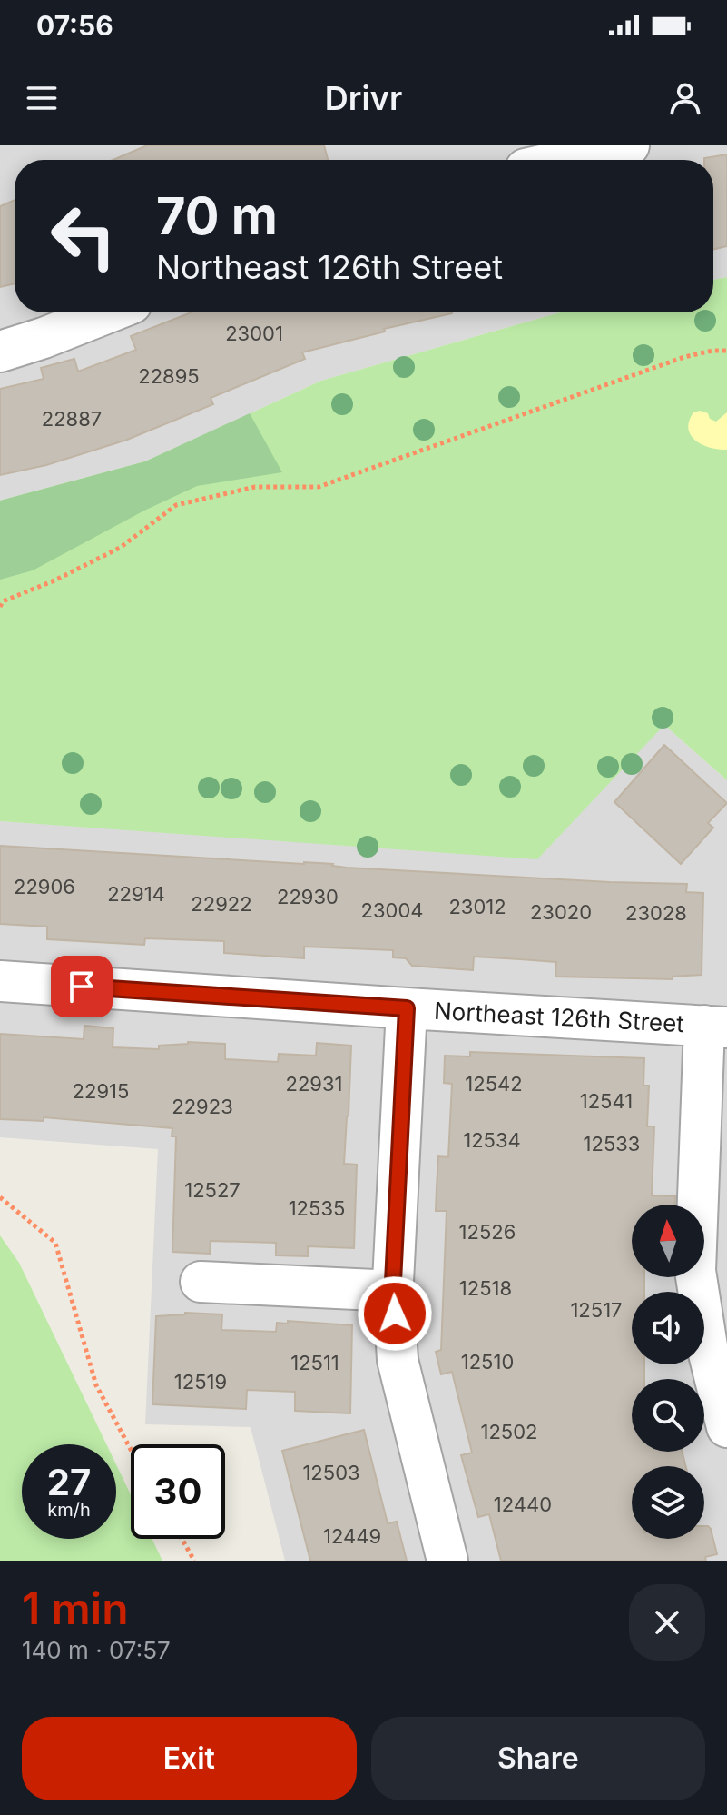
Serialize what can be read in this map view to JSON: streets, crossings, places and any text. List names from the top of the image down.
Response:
{
  "streets": {
    "street": ["Northeast 126th Street"]
  },
  "house_numbers": [
    "23001",
    "22895",
    "22887",
    "22906",
    "22914",
    "22930",
    "22922",
    "23012",
    "23004",
    "23020",
    "23028",
    "22931",
    "12542",
    "22915",
    "12541",
    "22923",
    "12534",
    "12533",
    "12527",
    "12535",
    "12526",
    "12518",
    "12517",
    "12510",
    "12511",
    "12519",
    "12502",
    "12503",
    "12440",
    "12449"
  ],
  "north": "top",
  "page": {
    "status": "07:56",
    "header": "Drivr",
    "turn": ["70 m", "Northeast 126th Street"],
    "speed": "27 km/h",
    "limit": "30",
    "heading": ["1 min", "140 m · 07:57"],
    "buttons": ["Exit", "Share"]
  }
}
